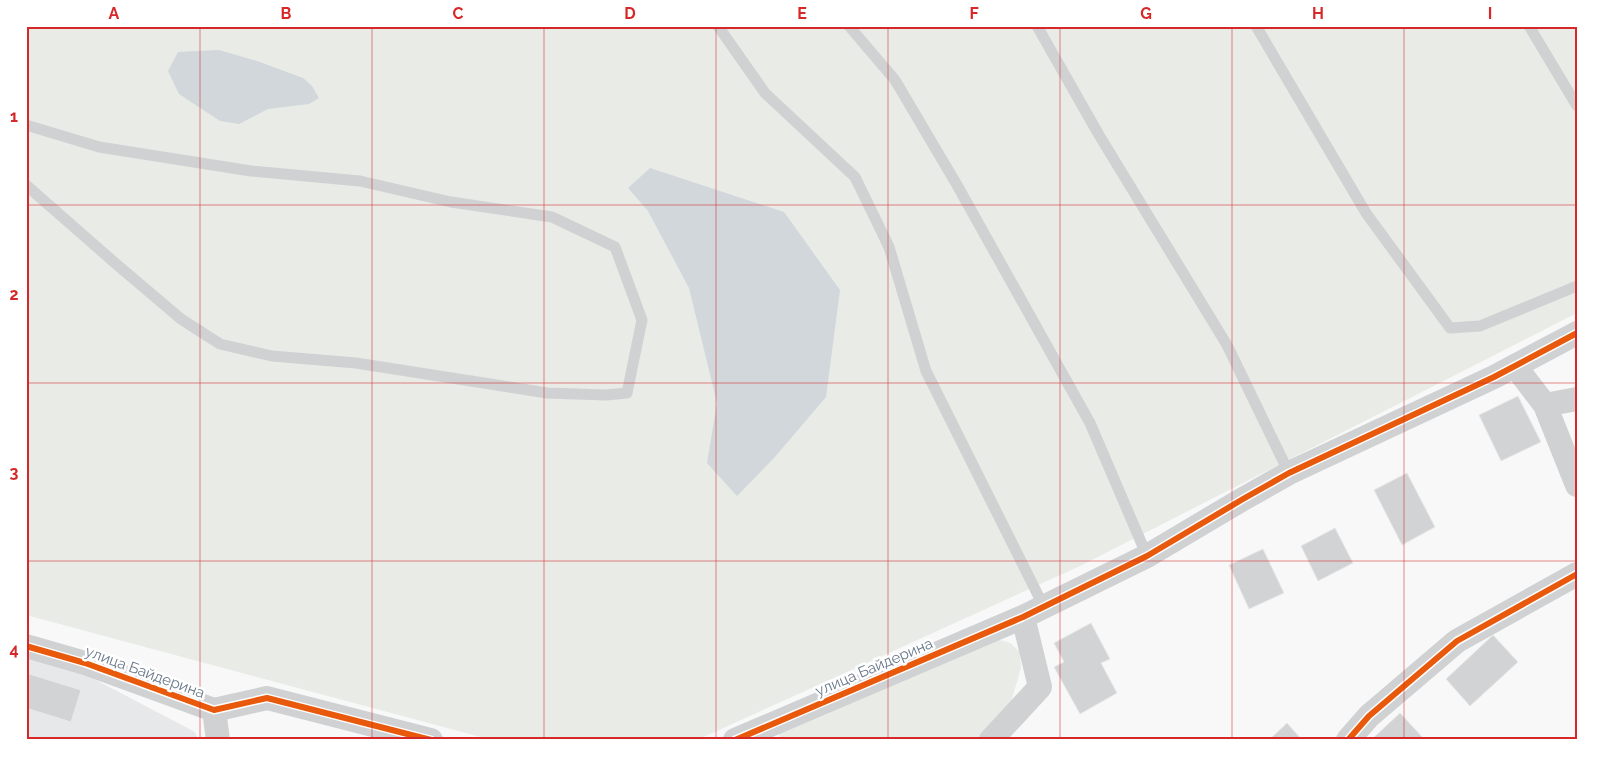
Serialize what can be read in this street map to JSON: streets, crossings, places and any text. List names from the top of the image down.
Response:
{
  "streets": {
    "street": ["улица Байдерина"]
  },
  "grid": {
    "columns": [
      "A",
      "B",
      "C",
      "D",
      "E",
      "F",
      "G",
      "H",
      "I"
    ],
    "rows": [
      "1",
      "2",
      "3",
      "4"
    ]
  }
}
